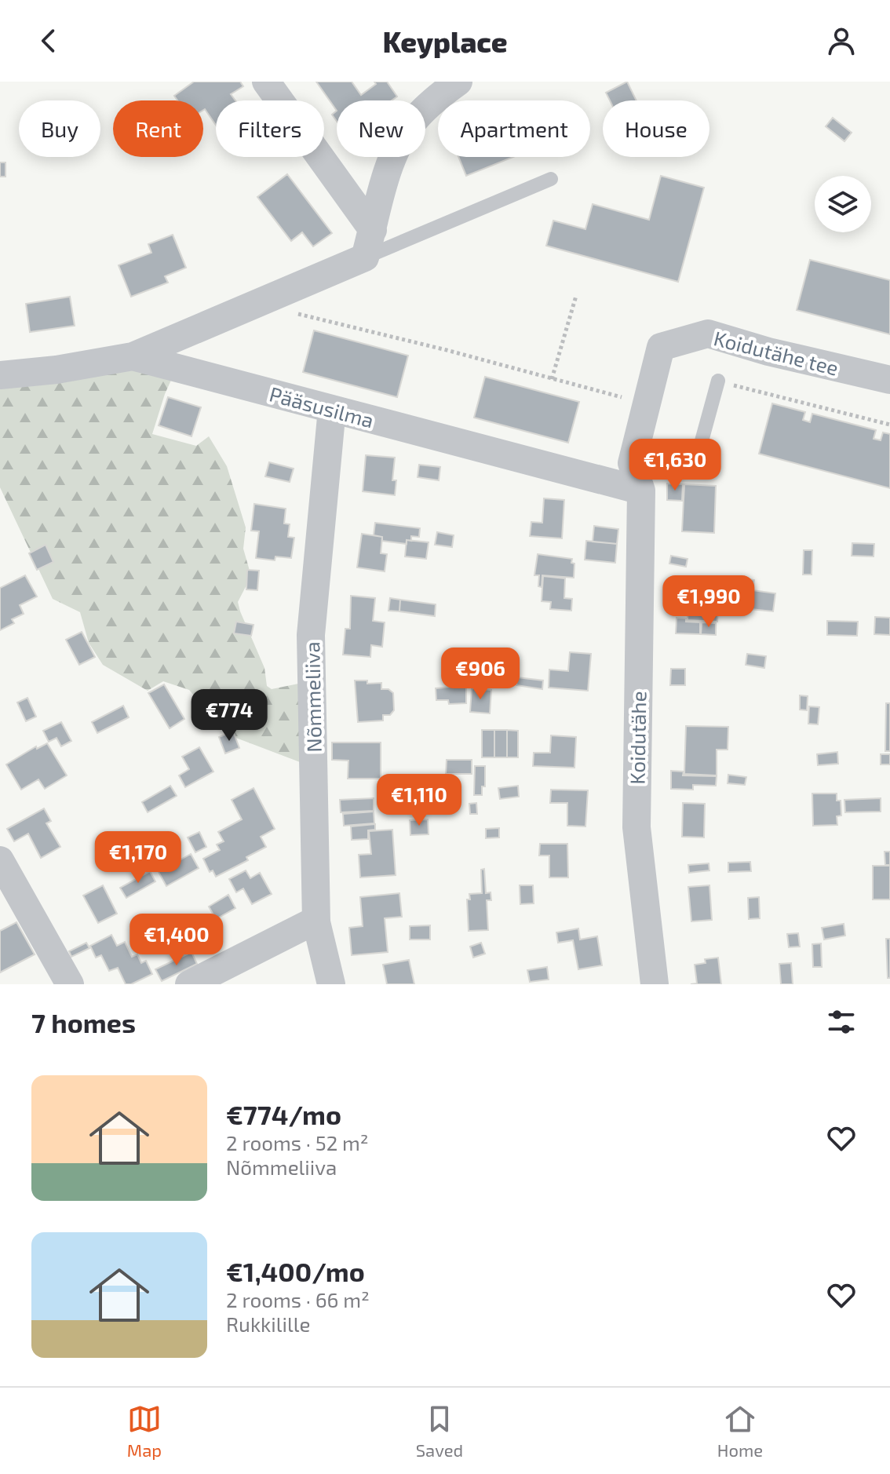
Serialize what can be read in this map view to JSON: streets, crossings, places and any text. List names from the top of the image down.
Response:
{
  "streets": {
    "street": [
      "Koidutähe tee",
      "Pääsusilma",
      "Nõmmeliiva",
      "Koidutähe"
    ]
  },
  "crossings": [
    ["Pääsusilma", "Nõmmeliiva"],
    ["Pääsusilma", "Koidutähe"]
  ],
  "page": {
    "header": "Keyplace",
    "chip": [
      "Buy",
      "Rent",
      "Filters",
      "New",
      "Apartment",
      "House"
    ],
    "price": [
      "€1,630",
      "€1,990",
      "€906",
      "€774",
      "€1,110",
      "€1,170",
      "€1,400"
    ],
    "heading": "7 homes",
    "list": [
      {
        "name": "€774/mo",
        "note": "2 rooms · 52 m² · Nõmmeliiva"
      },
      {
        "name": "€1,400/mo",
        "note": "2 rooms · 66 m² · Rukkilille"
      }
    ],
    "tabs": ["Map", "Saved", "Home"]
  }
}
